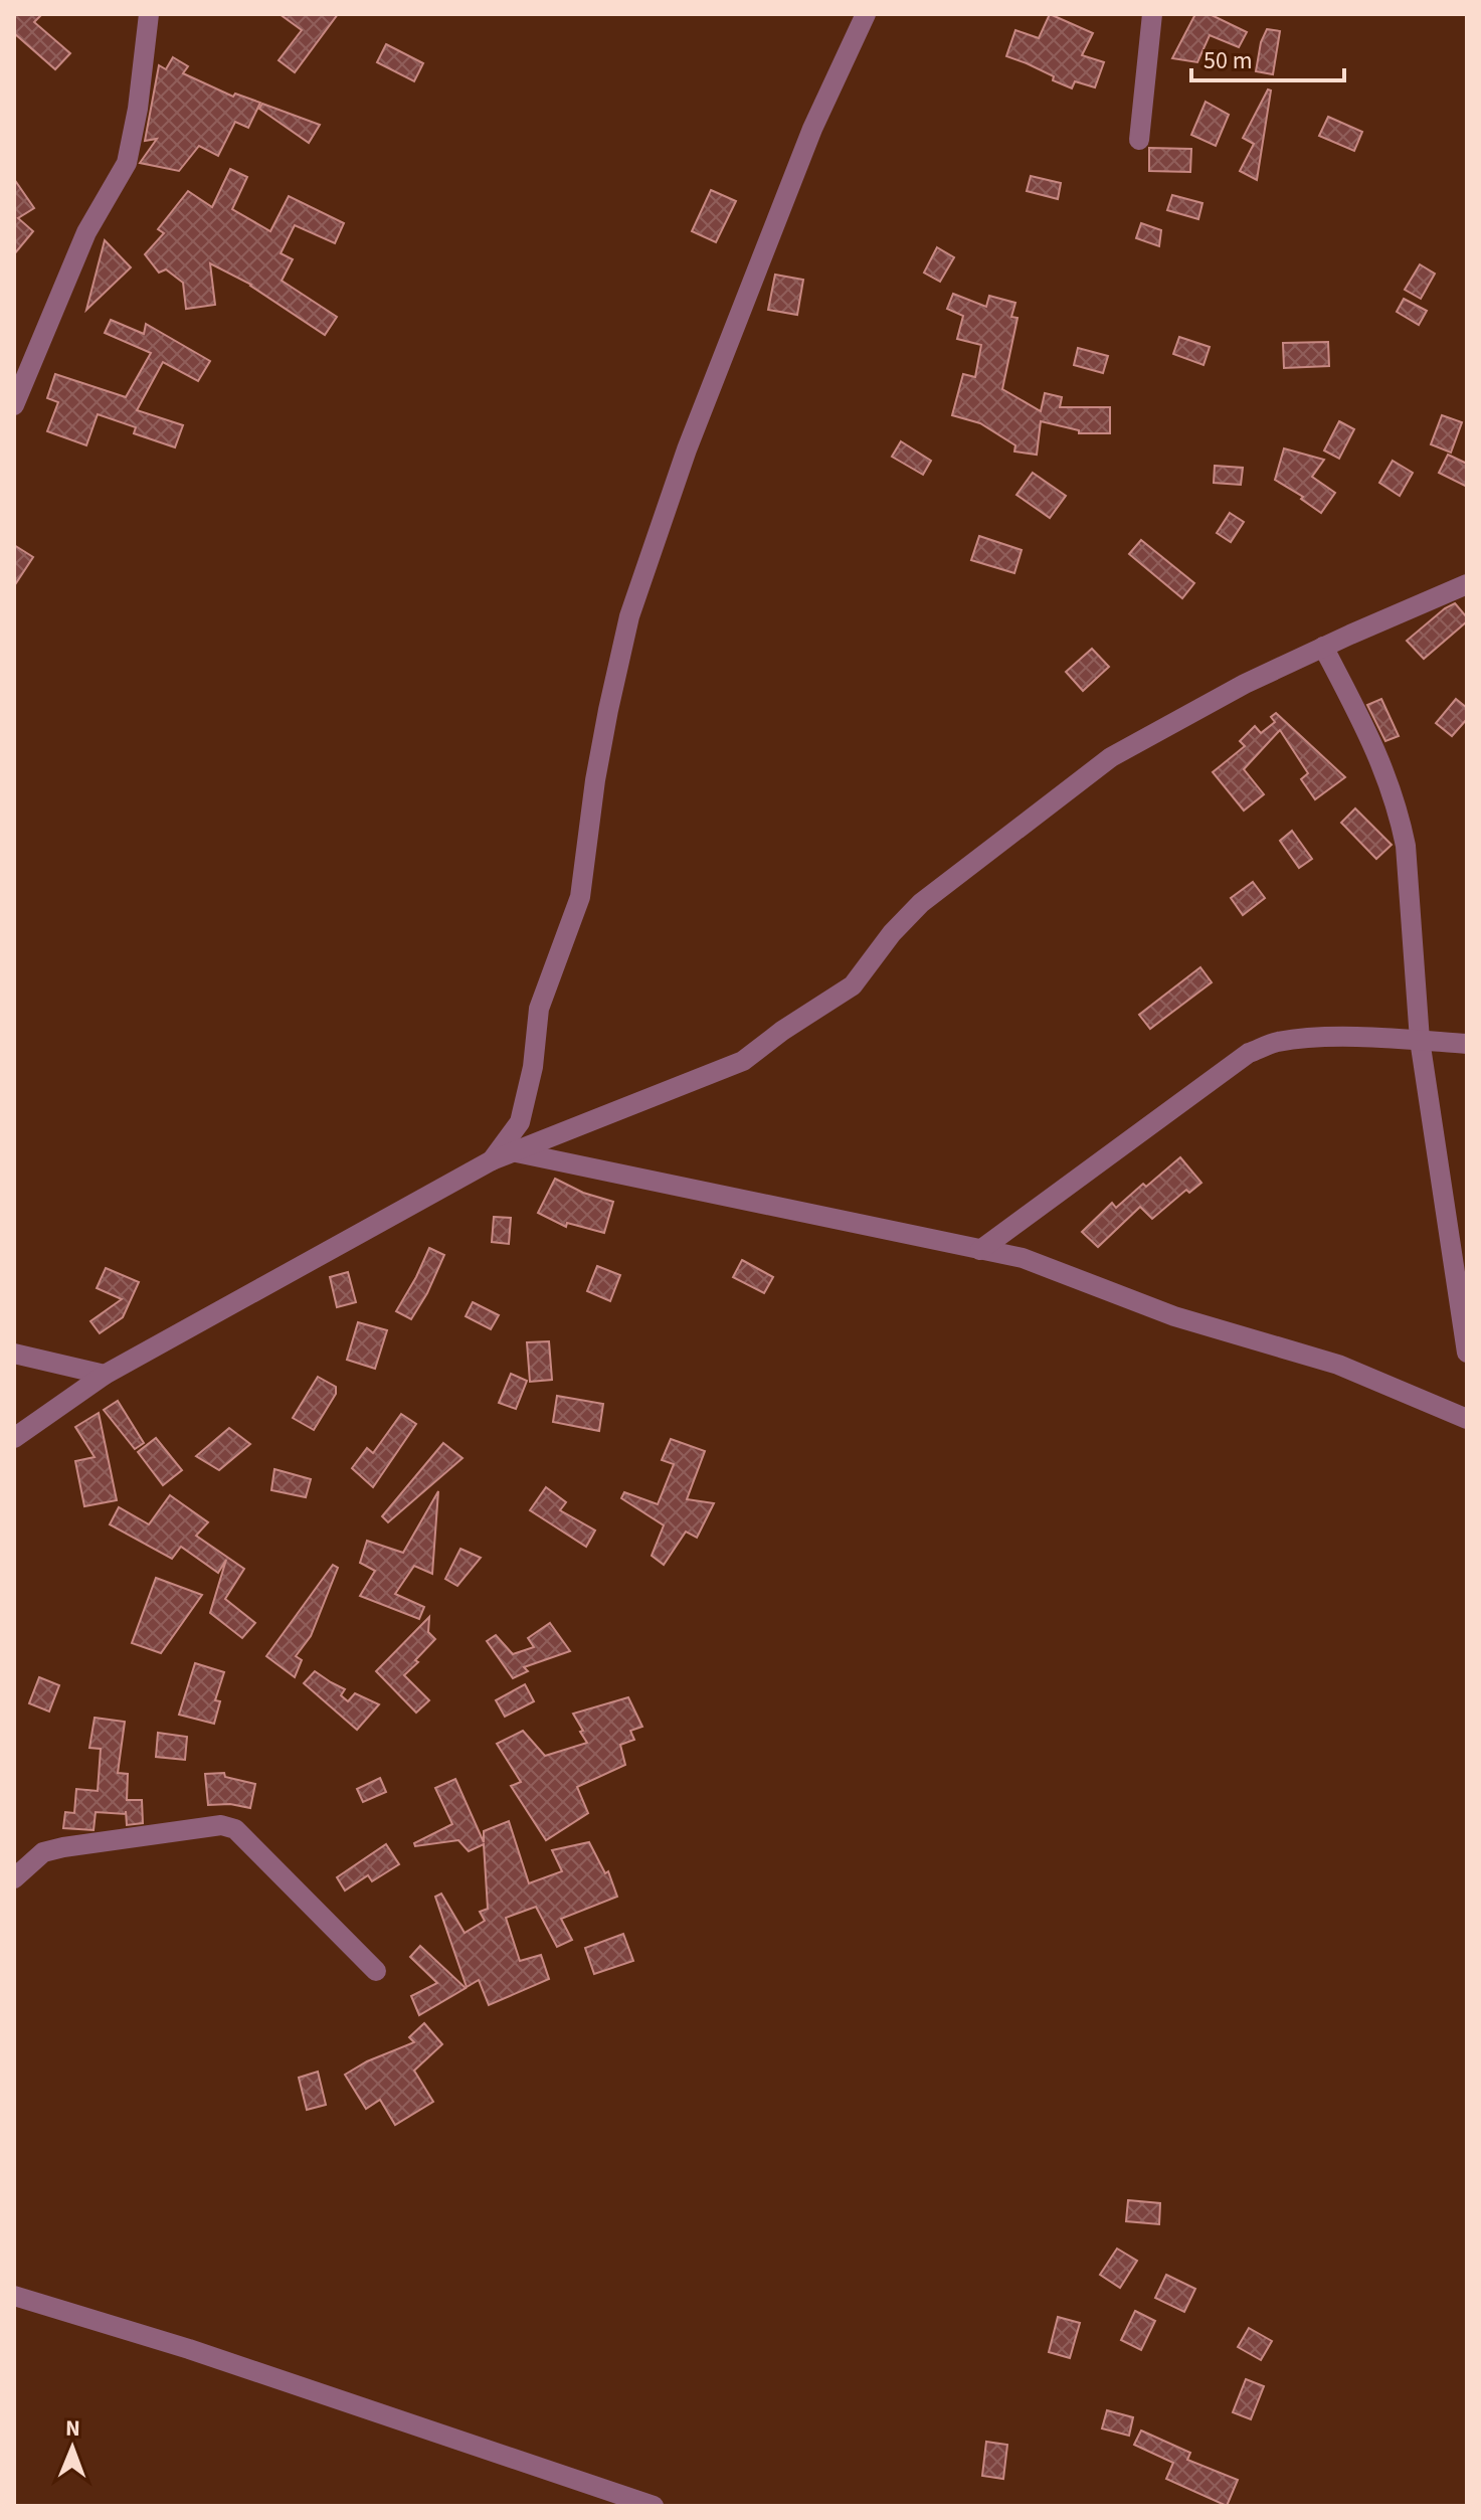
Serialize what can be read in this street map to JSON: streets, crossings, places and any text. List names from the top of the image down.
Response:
{
  "scale_bar": "50 m",
  "north": "top"
}
